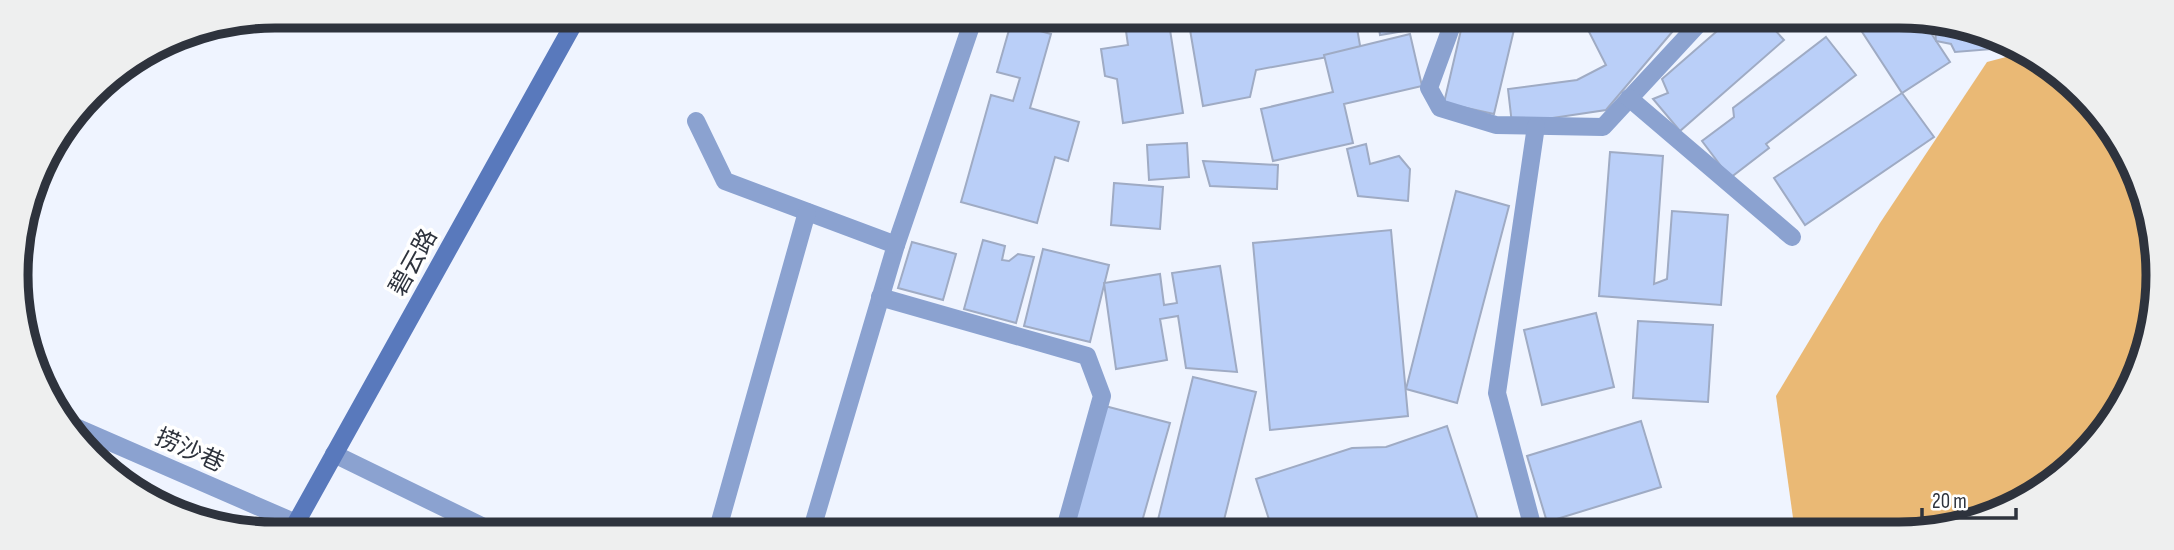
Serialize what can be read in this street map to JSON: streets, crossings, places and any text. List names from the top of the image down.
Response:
{
  "streets": {
    "main road": ["碧云路"],
    "street": ["捞沙巷"]
  },
  "scale_bar": "20 m"
}
